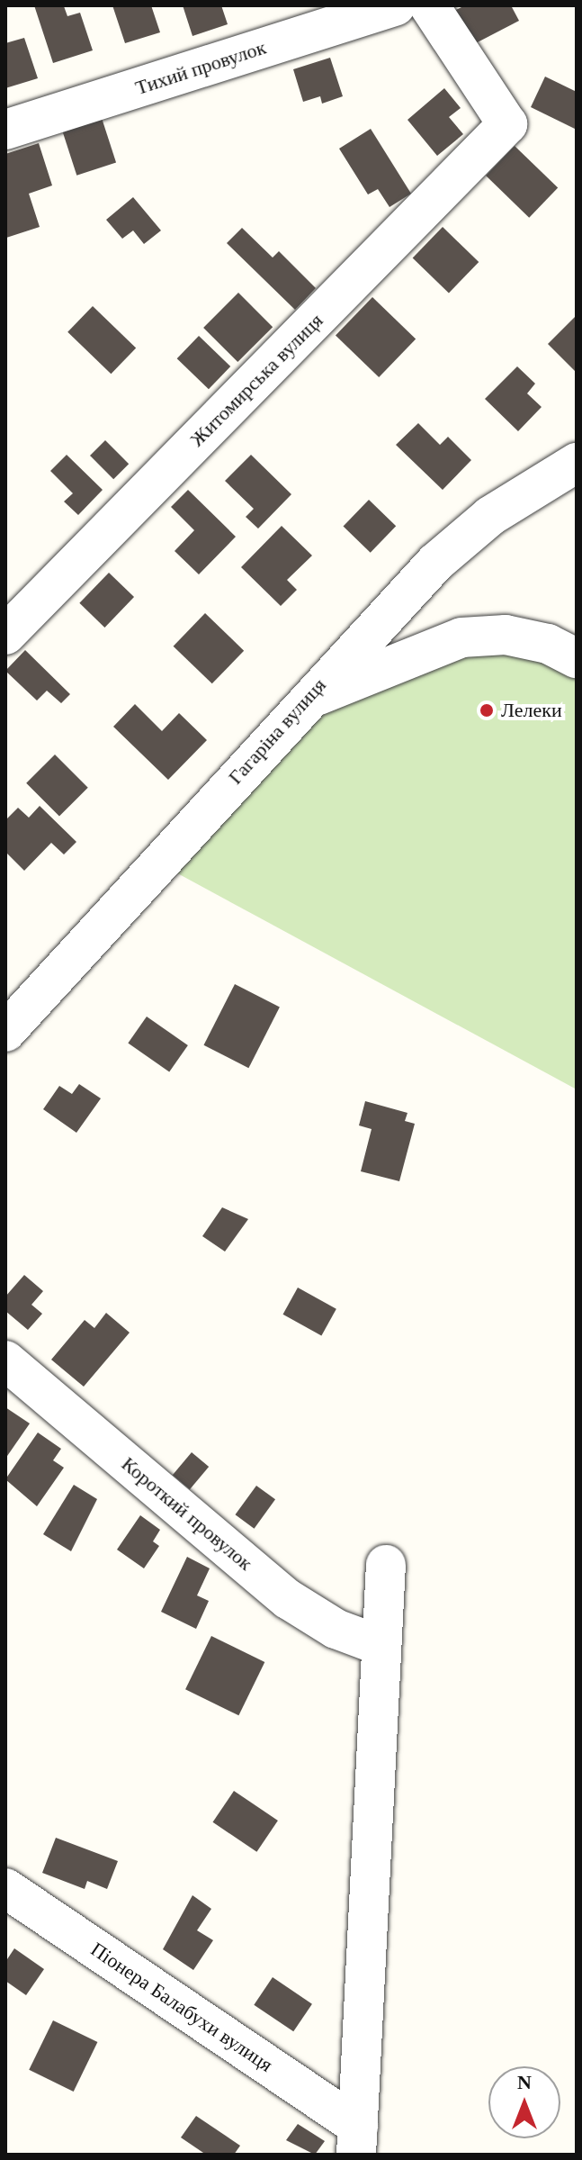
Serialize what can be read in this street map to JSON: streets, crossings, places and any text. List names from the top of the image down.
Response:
{
  "streets": {
    "street": [
      "Тихий провулок",
      "Житомирська вулиця",
      "Гагаріна вулиця",
      "Короткий провулок",
      "Піонера Балабухи вулиця"
    ]
  },
  "places": ["Лелеки"],
  "north": "top"
}
